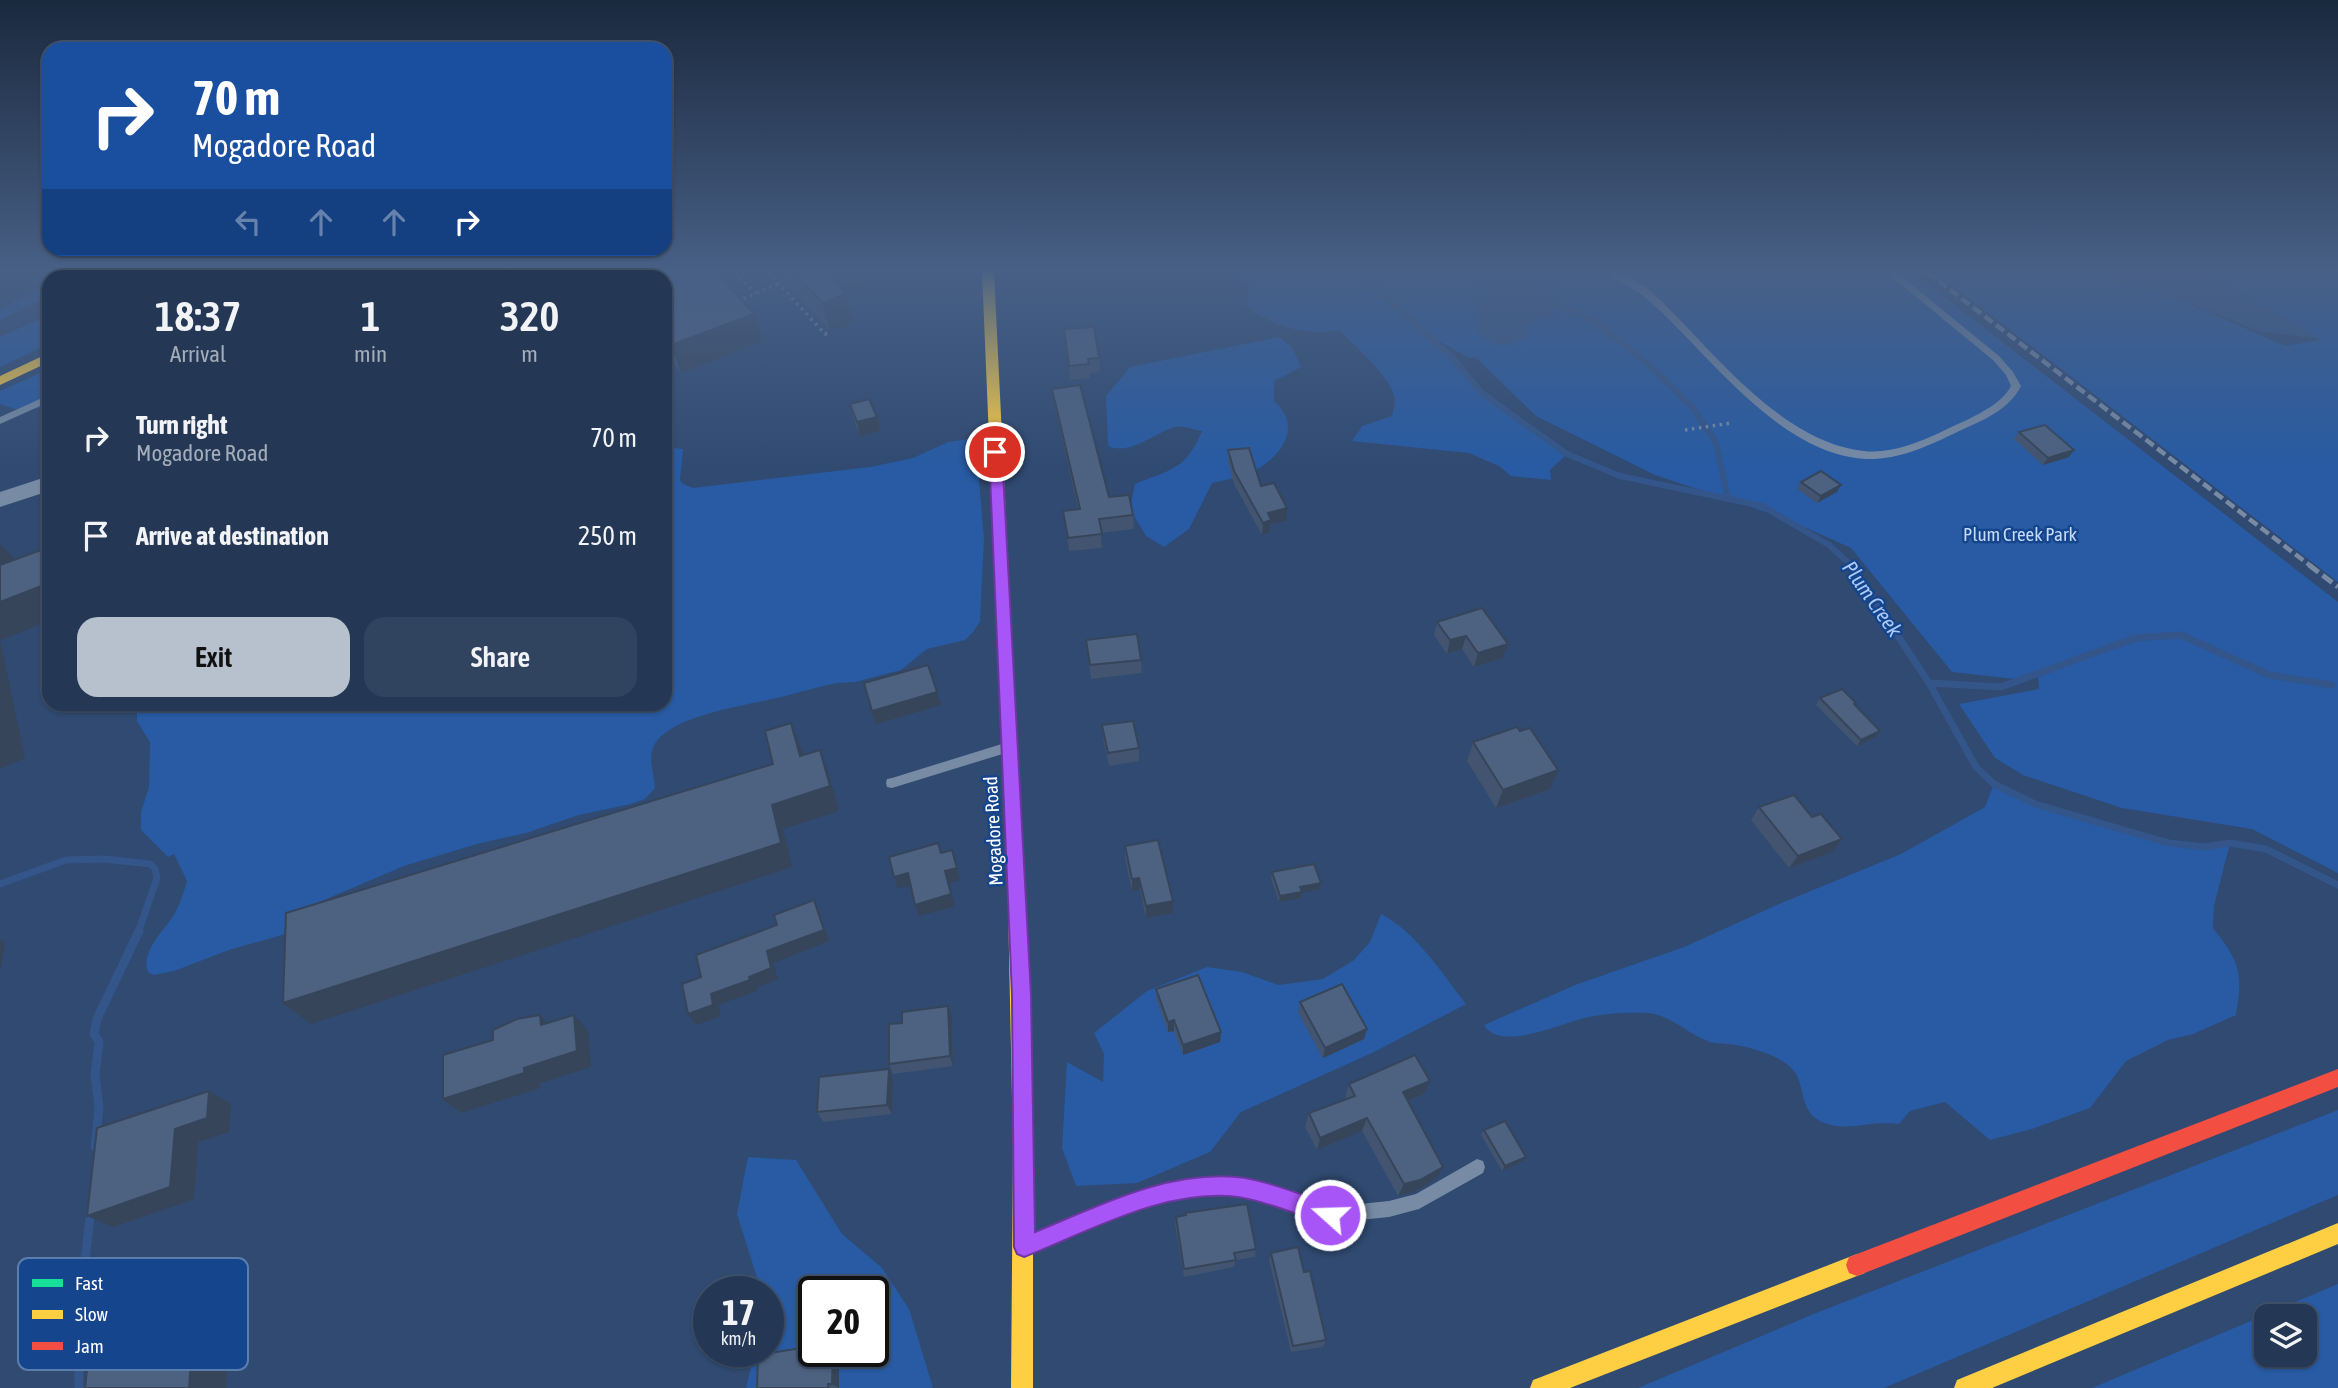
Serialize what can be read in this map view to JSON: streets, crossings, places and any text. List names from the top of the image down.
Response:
{
  "streets": {
    "street": ["Mogadore Road"]
  },
  "water": ["Plum Creek"],
  "parks": ["Plum Creek Park"],
  "legend": ["Fast", "Slow", "Jam"],
  "page": {
    "turn": ["70 m", "Mogadore Road"],
    "eta": [
      "18:37",
      "Arrival",
      "1",
      "min",
      "320",
      "m"
    ],
    "list": [
      {
        "name": "Turn right",
        "note": "Mogadore Road",
        "value": "70 m"
      },
      {
        "name": "Arrive at destination",
        "value": "250 m"
      }
    ],
    "buttons": ["Exit", "Share"],
    "speed": "17 km/h",
    "limit": "20"
  }
}
